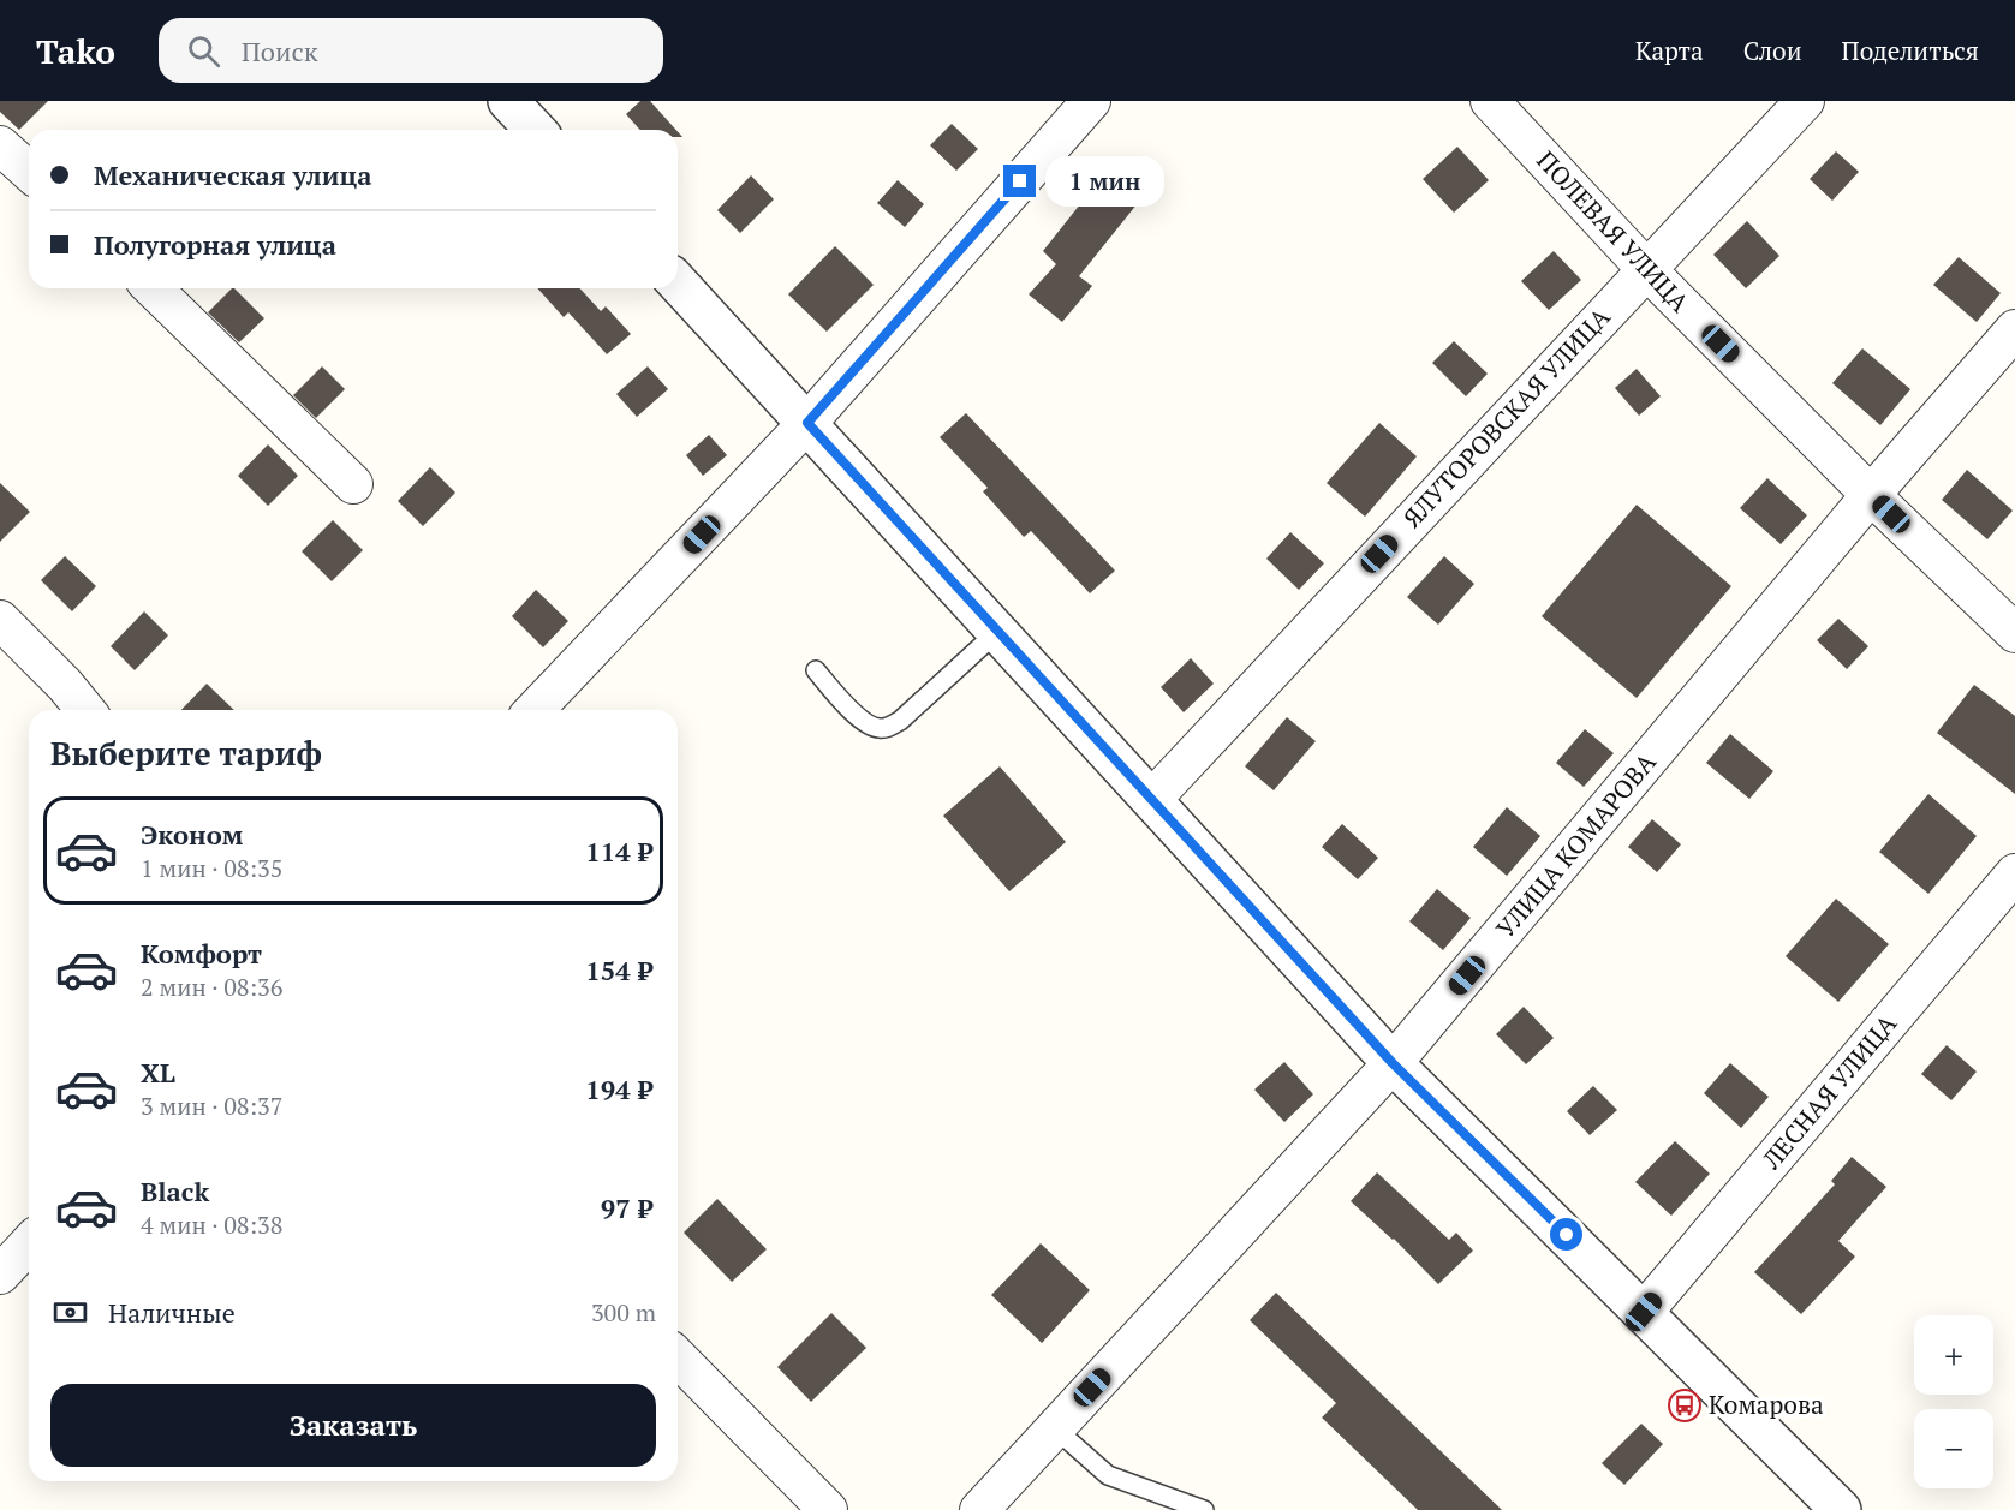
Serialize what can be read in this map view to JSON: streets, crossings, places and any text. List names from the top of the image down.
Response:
{
  "streets": {
    "street": [
      "ПОЛЕВАЯ УЛИЦА",
      "ЯЛУТОРОВСКАЯ УЛИЦА",
      "УЛИЦА КОМАРОВА",
      "ЛЕСНАЯ УЛИЦА"
    ]
  },
  "crossings": [
    ["ПОЛЕВАЯ УЛИЦА", "ЯЛУТОРОВСКАЯ УЛИЦА"],
    ["ПОЛЕВАЯ УЛИЦА", "УЛИЦА КОМАРОВА"]
  ],
  "places": {
    "bus stop": ["Комарова"]
  },
  "page": {
    "header": "Tako",
    "search": "Поиск",
    "nav": ["Карта", "Слои", "Поделиться"],
    "banner": ["Механическая улица", "Полугорная улица"],
    "bubble": "1 мин",
    "heading": "Выберите тариф",
    "list": [
      {
        "name": "Эконом",
        "note": "1 мин · 08:35",
        "value": "114 ₽"
      },
      {
        "name": "Комфорт",
        "note": "2 мин · 08:36",
        "value": "154 ₽"
      },
      {
        "name": "XL",
        "note": "3 мин · 08:37",
        "value": "194 ₽"
      },
      {
        "name": "Black",
        "note": "4 мин · 08:38",
        "value": "97 ₽"
      }
    ],
    "pay": ["Наличные", "300 m"],
    "map_buttons": ["+", "−"],
    "buttons": "Заказать"
  }
}
